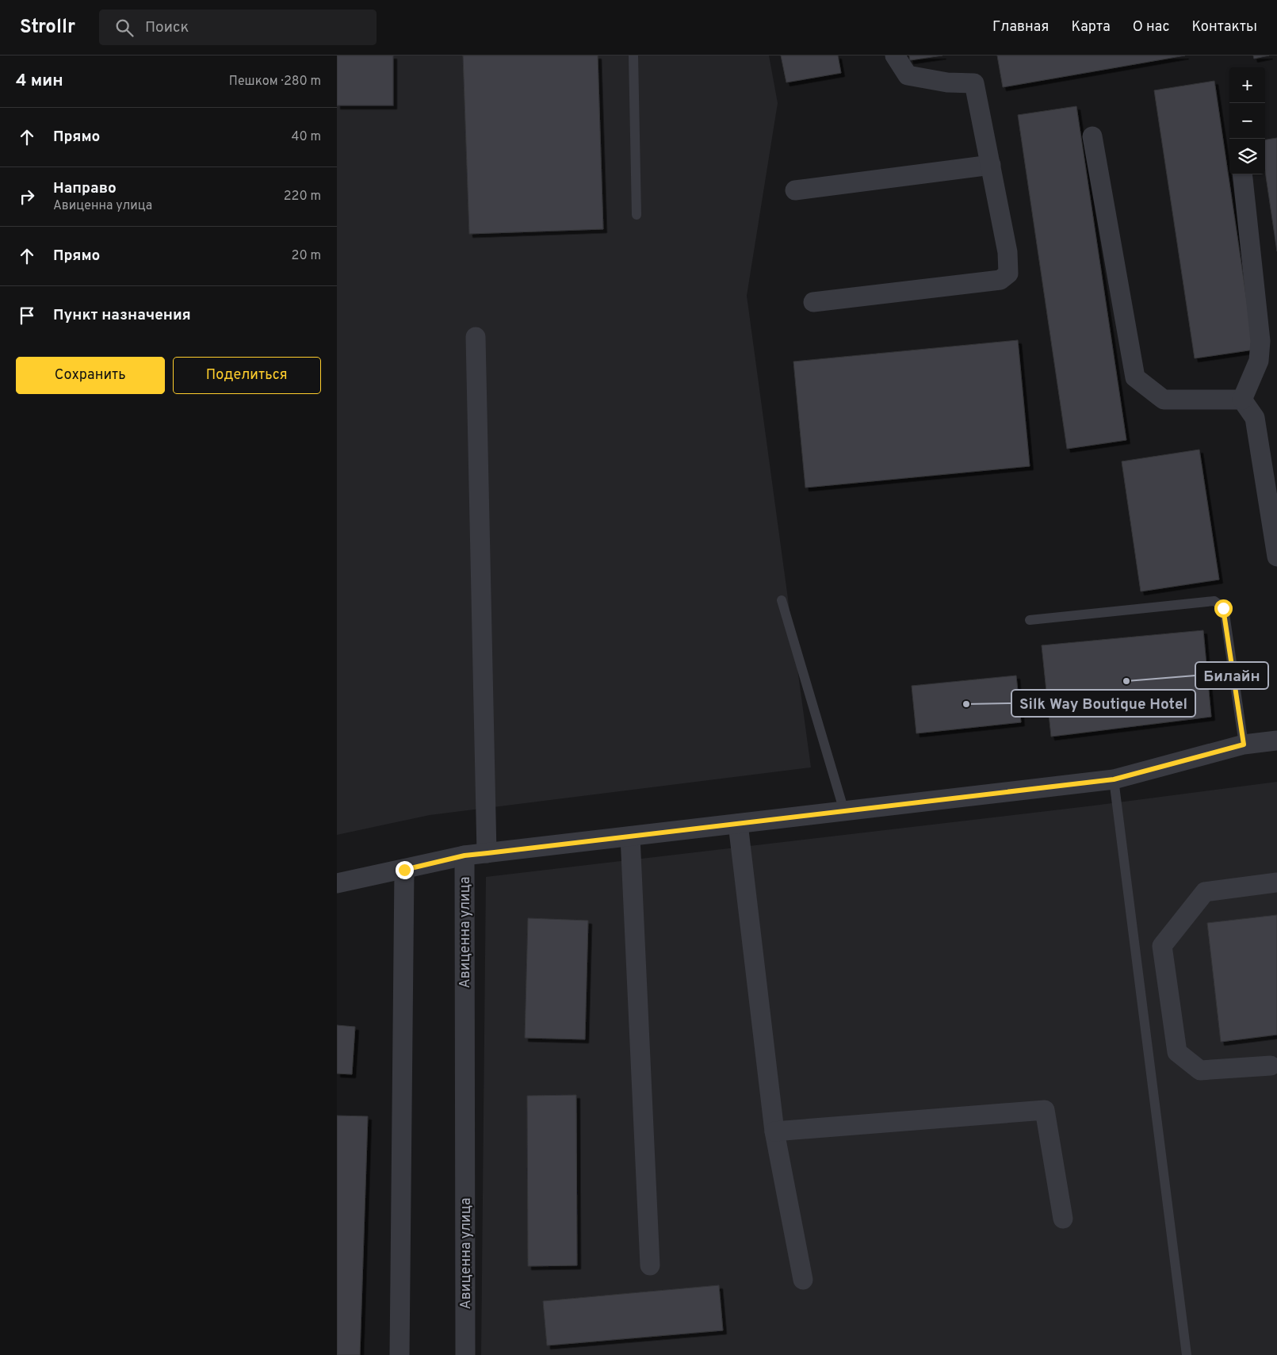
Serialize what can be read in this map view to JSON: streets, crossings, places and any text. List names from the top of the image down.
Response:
{
  "streets": {
    "street": ["Авиценна улица"]
  },
  "places": ["Билайн", "Silk Way Boutique Hotel"],
  "page": {
    "header": "Strollr",
    "search": "Поиск",
    "nav": [
      "Главная",
      "Карта",
      "О нас",
      "Контакты"
    ],
    "heading": ["4 мин", "Пешком · 280 m"],
    "map_buttons": ["+", "−"],
    "list": [
      ["Прямо", "40 m"],
      ["Направо", "Авиценна улица", "220 m"],
      ["Прямо", "20 m"],
      "Пункт назначения"
    ],
    "buttons": ["Сохранить", "Поделиться"]
  }
}
